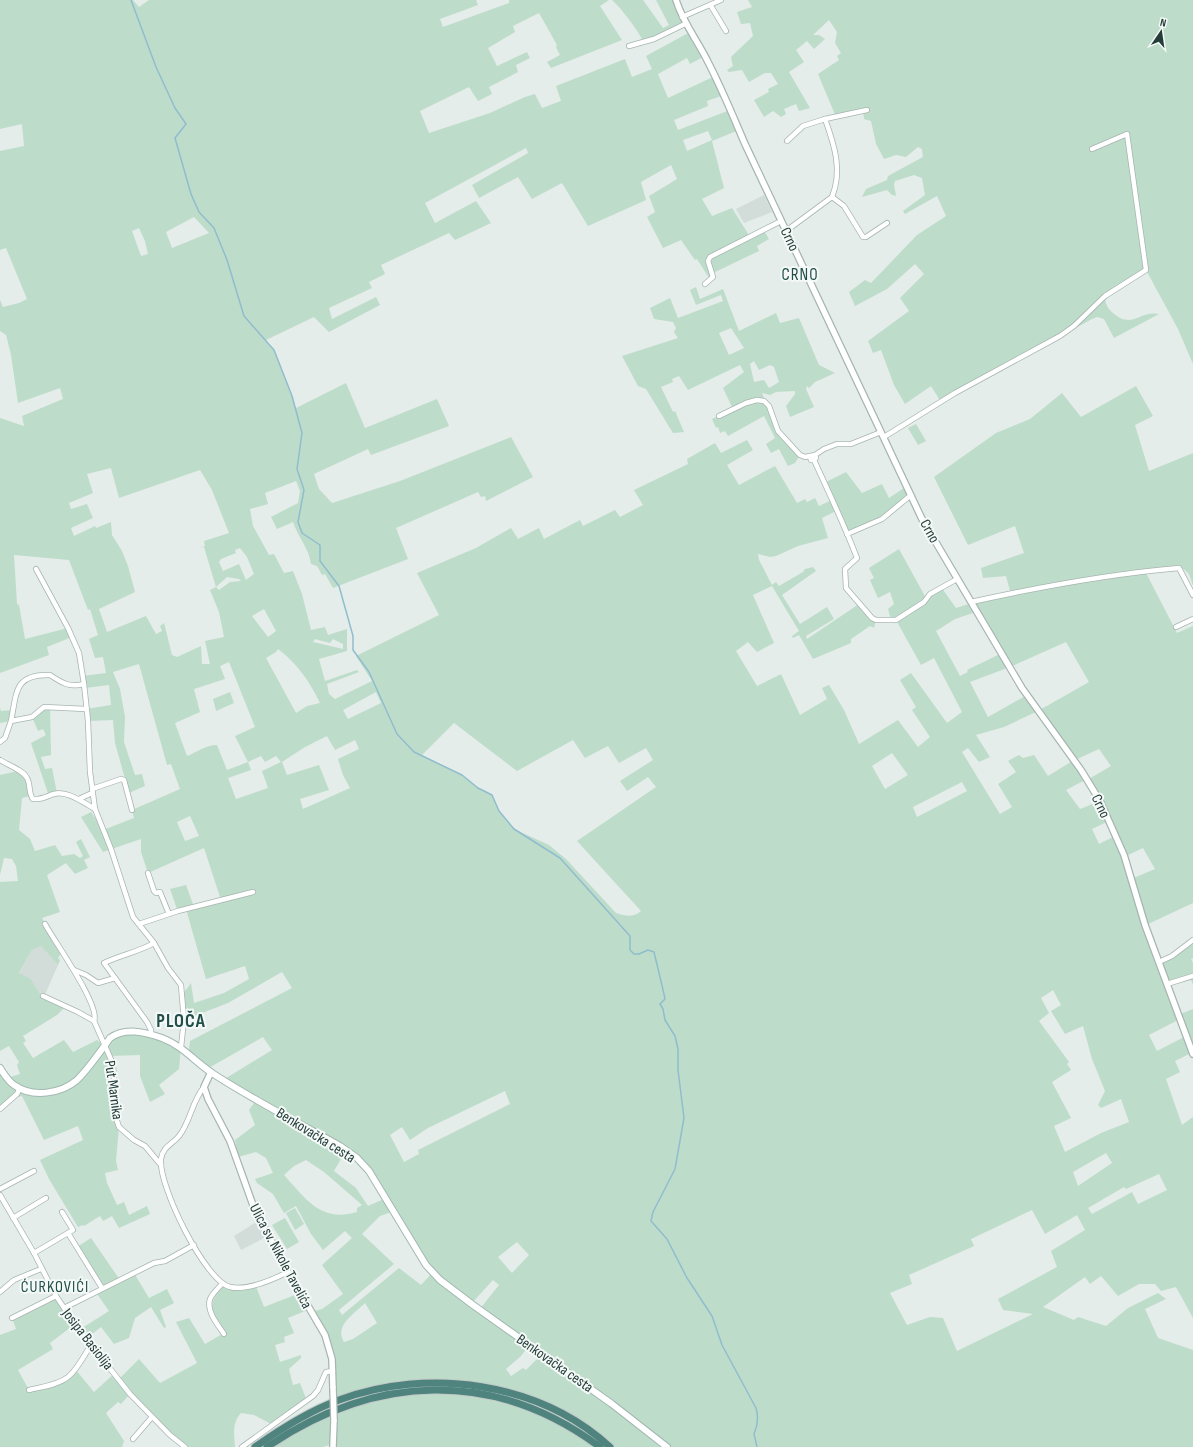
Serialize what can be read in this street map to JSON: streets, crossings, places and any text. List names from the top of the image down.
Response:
{
  "streets": {
    "main road": ["Benkovačka cesta"],
    "street": [
      "Crno",
      "Put Marnika",
      "Ulica sv. Nikole Tavelića",
      "Josipa Basiolija"
    ]
  },
  "crossings": [
    ["Put Marnika", "Benkovačka cesta"]
  ],
  "districts": ["CRNO", "PLOČA", "ĆURKOVIĆI"],
  "north": "top"
}
